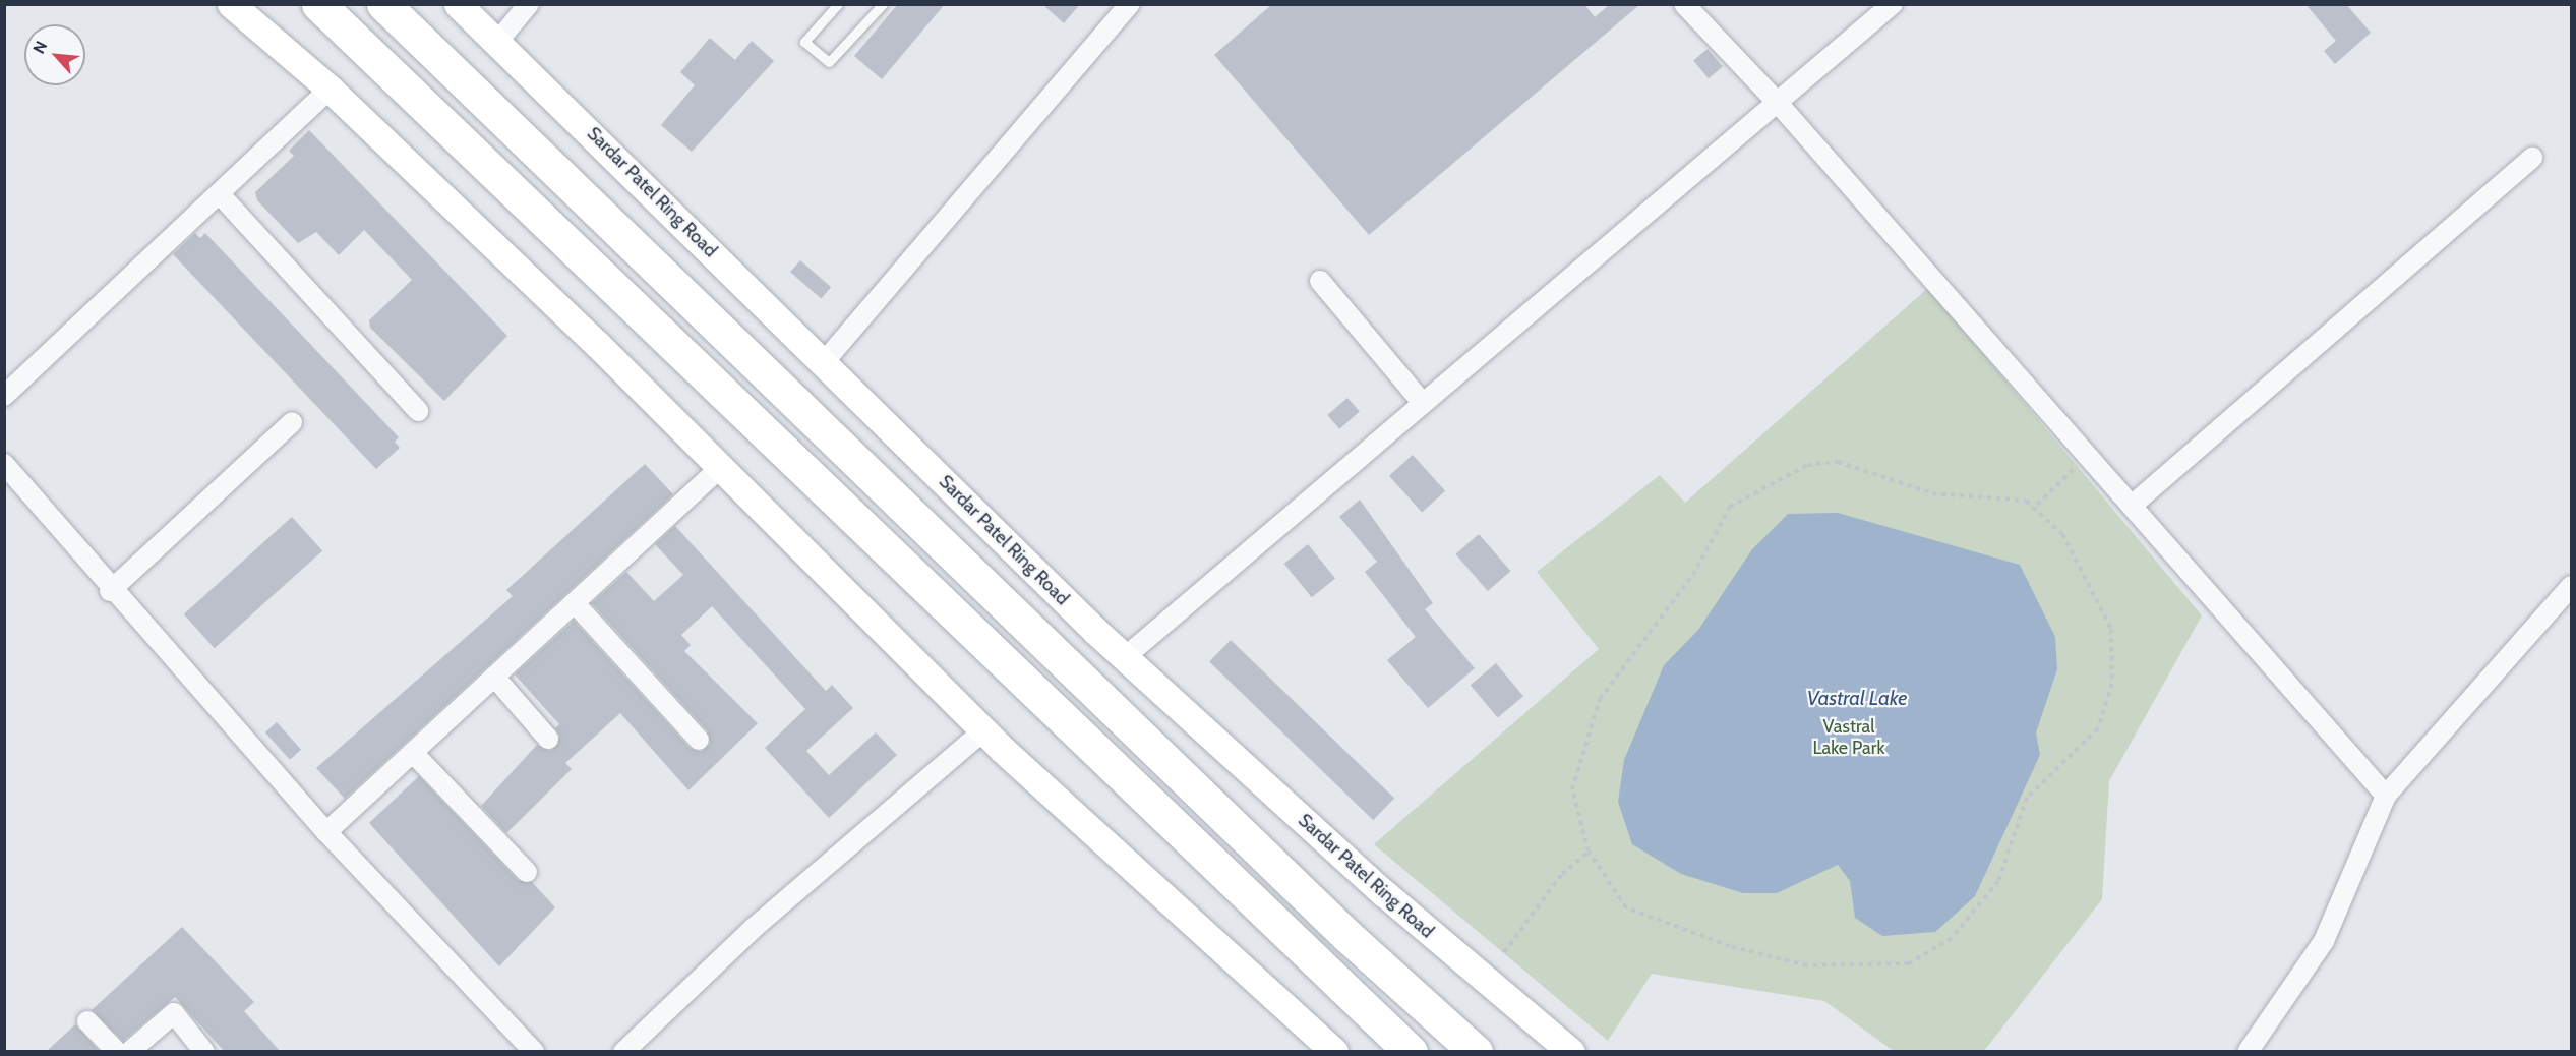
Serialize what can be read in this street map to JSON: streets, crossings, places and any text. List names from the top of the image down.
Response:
{
  "streets": {
    "street": ["Sardar Patel Ring Road"]
  },
  "water": ["Vastral Lake"],
  "parks": ["Vastral Lake Park"],
  "north": "top left"
}
